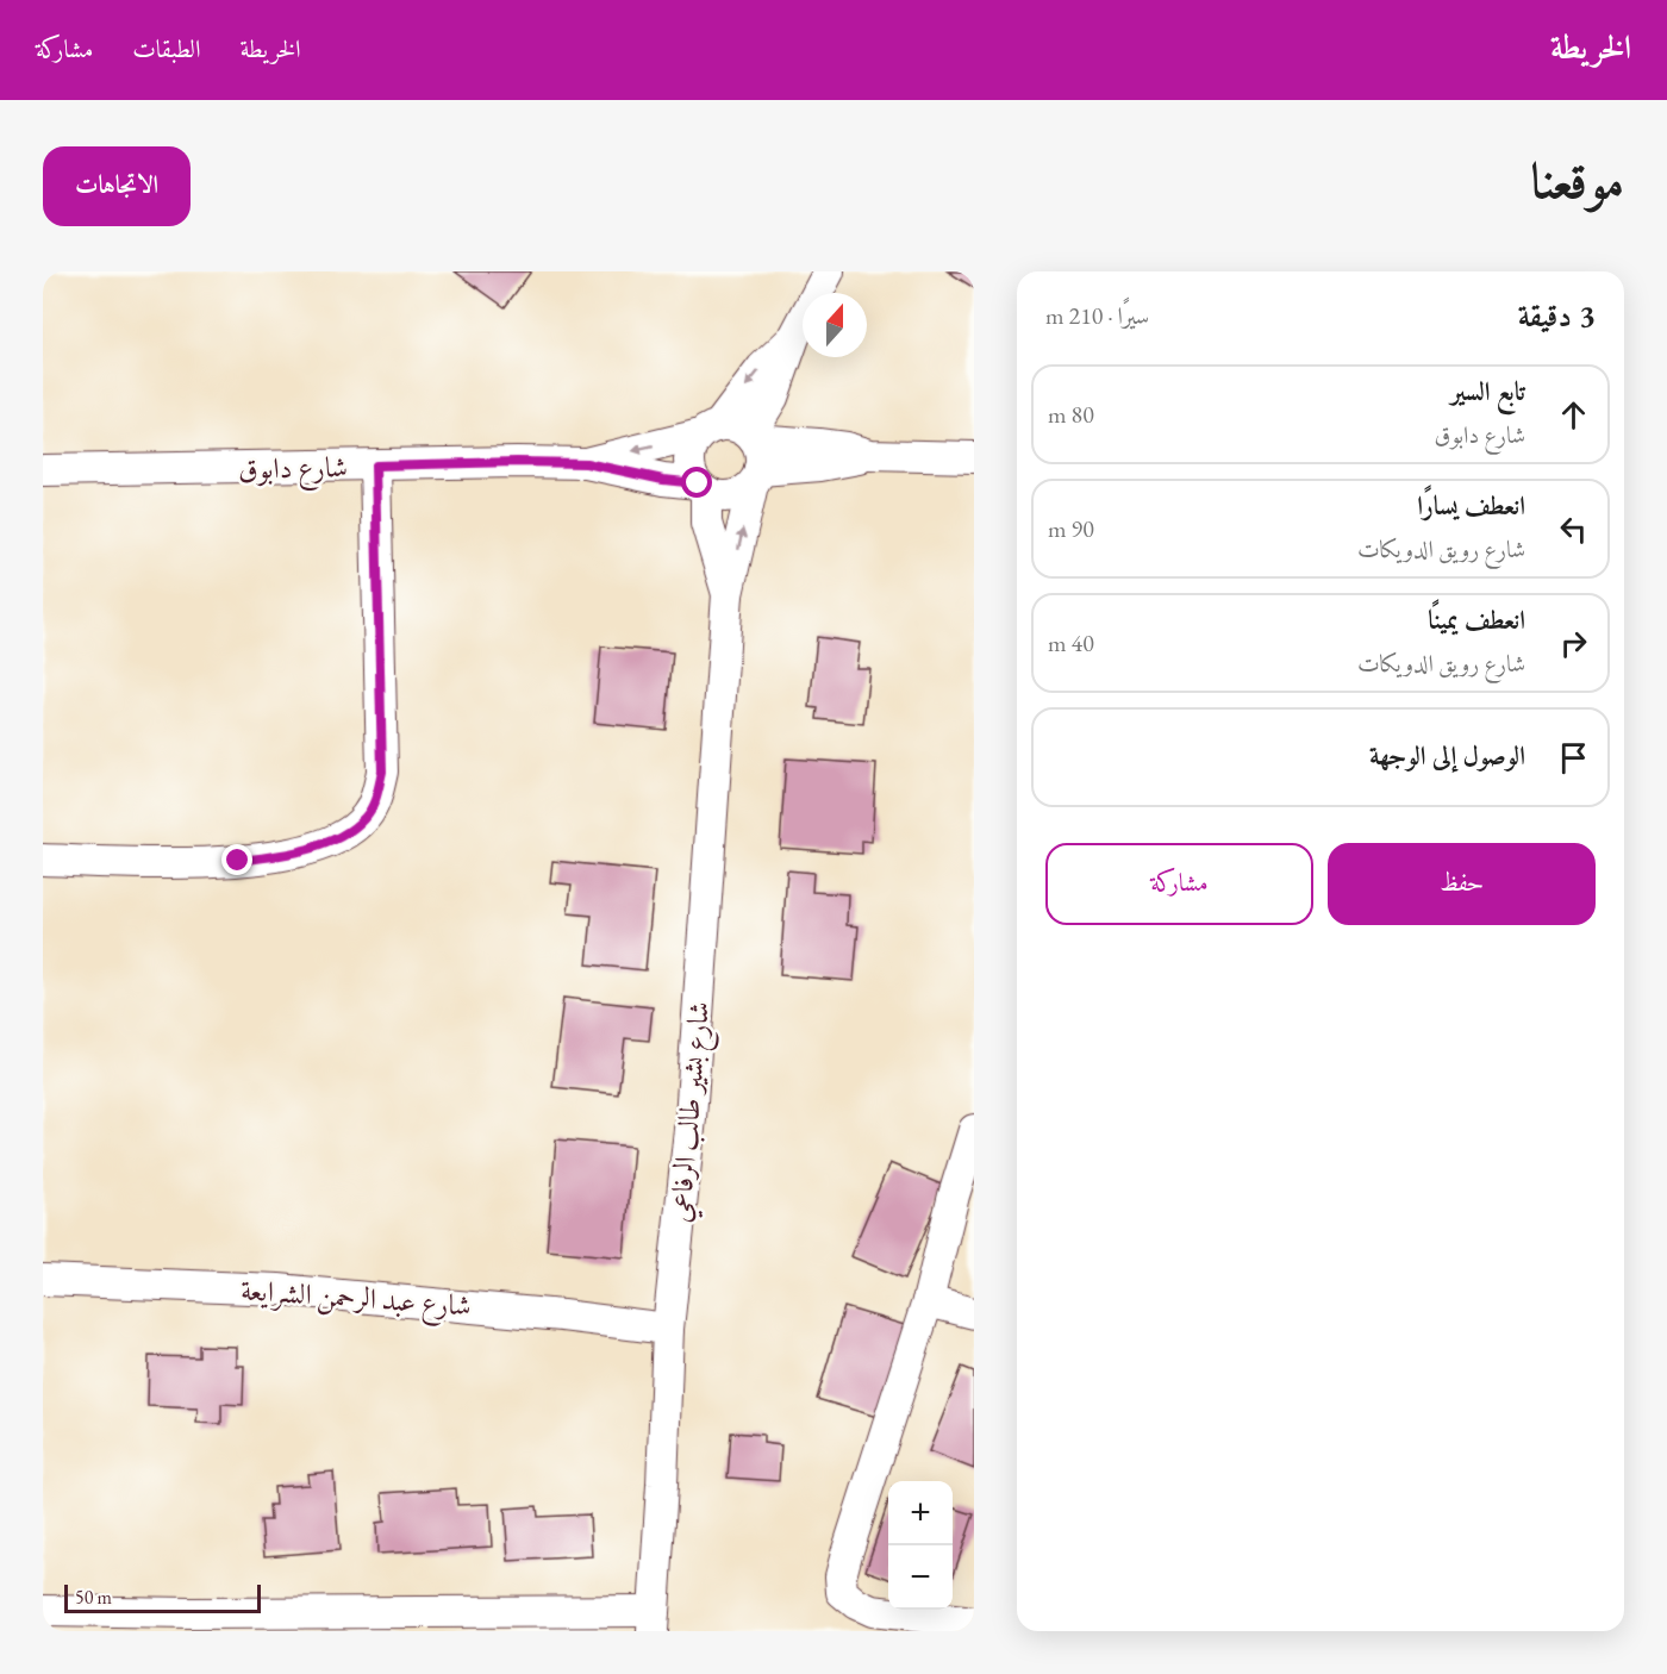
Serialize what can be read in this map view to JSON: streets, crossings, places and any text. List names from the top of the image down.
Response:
{
  "streets": {
    "street": ["شارع دابوق", "شارع بشير طالب الرفاعي", "شارع عبد الرحمن الشرايعة"]
  },
  "crossings": [
    ["شارع دابوق", "شارع بشير طالب الرفاعي"],
    ["شارع بشير طالب الرفاعي", "شارع عبد الرحمن الشرايعة"]
  ],
  "scale_bar": "50 m",
  "north": "top",
  "page": {
    "header": "الخريطة",
    "nav": ["الخريطة", "الطبقات", "مشاركة"],
    "title": "موقعنا",
    "buttons": [
      "الاتجاهات",
      ["حفظ", "مشاركة"]
    ],
    "heading": ["3 دقيقة", "سيرًا · 210 m"],
    "list": [
      ["تابع السير", "شارع دابوق", "80 m"],
      ["انعطف يسارًا", "شارع رويق الدويكات", "90 m"],
      ["انعطف يمينًا", "شارع رويق الدويكات", "40 m"],
      "الوصول إلى الوجهة"
    ],
    "map_buttons": ["+", "−"],
    "scale": "50 m"
  }
}
